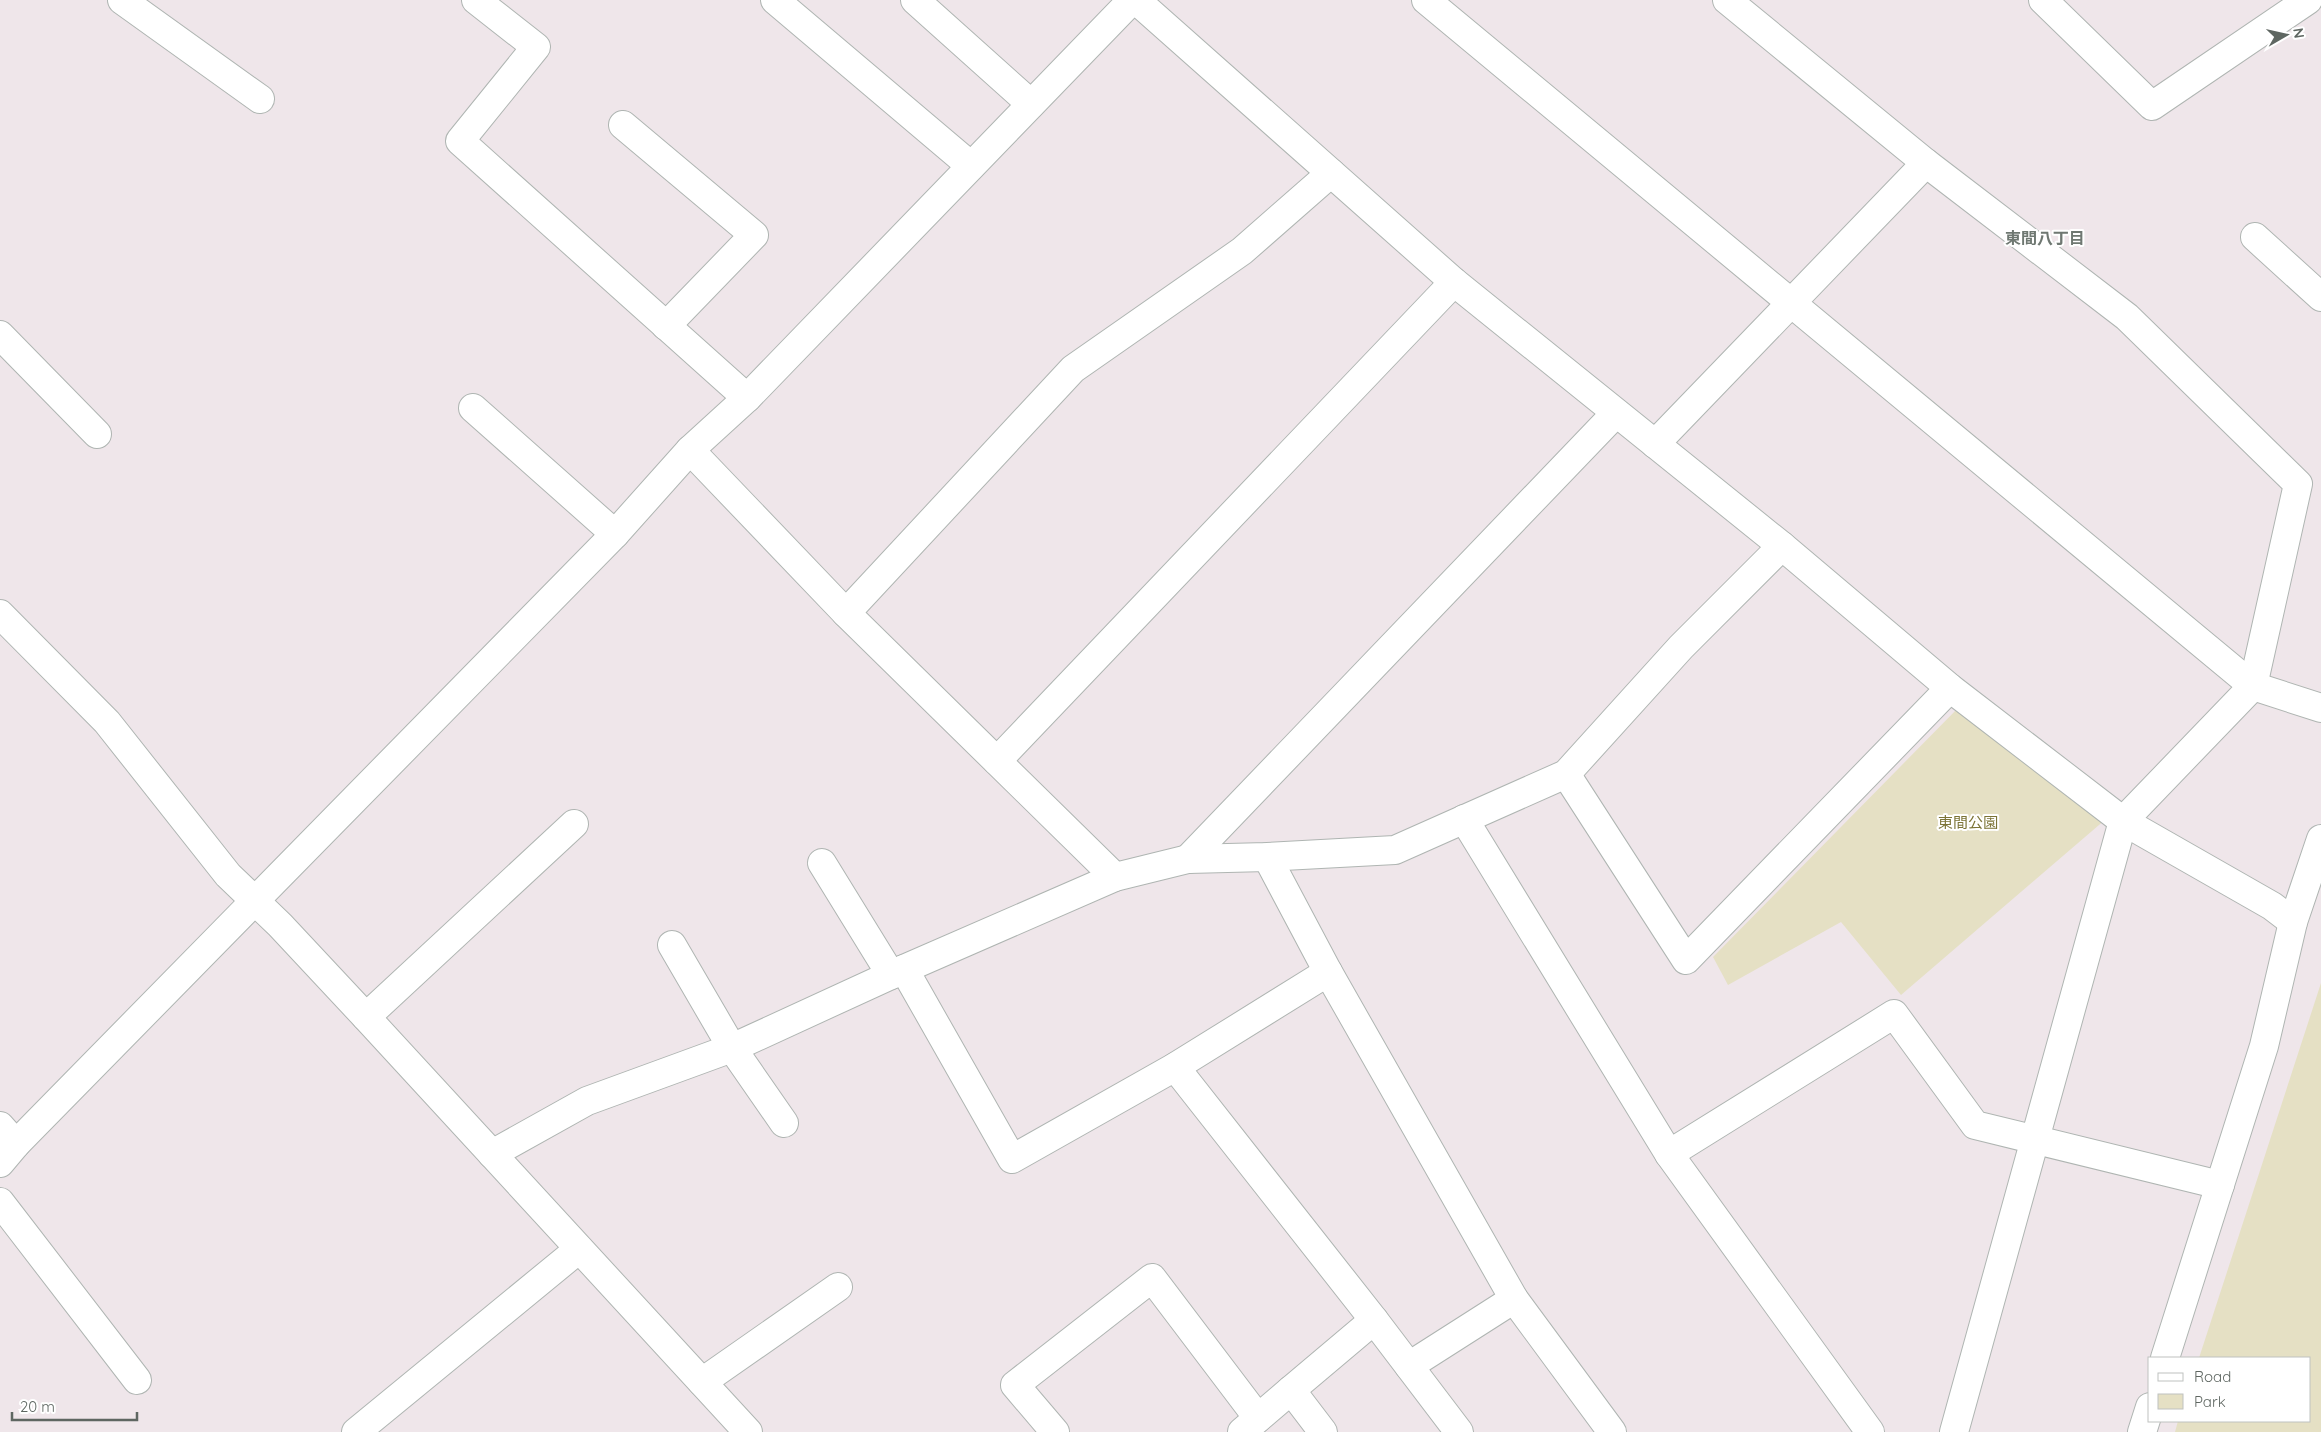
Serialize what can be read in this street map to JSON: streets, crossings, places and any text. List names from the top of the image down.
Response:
{
  "districts": ["東間八丁目"],
  "parks": ["東間公園"],
  "legend": ["Road", "Park"],
  "scale_bar": "20 m",
  "north": "right"
}
